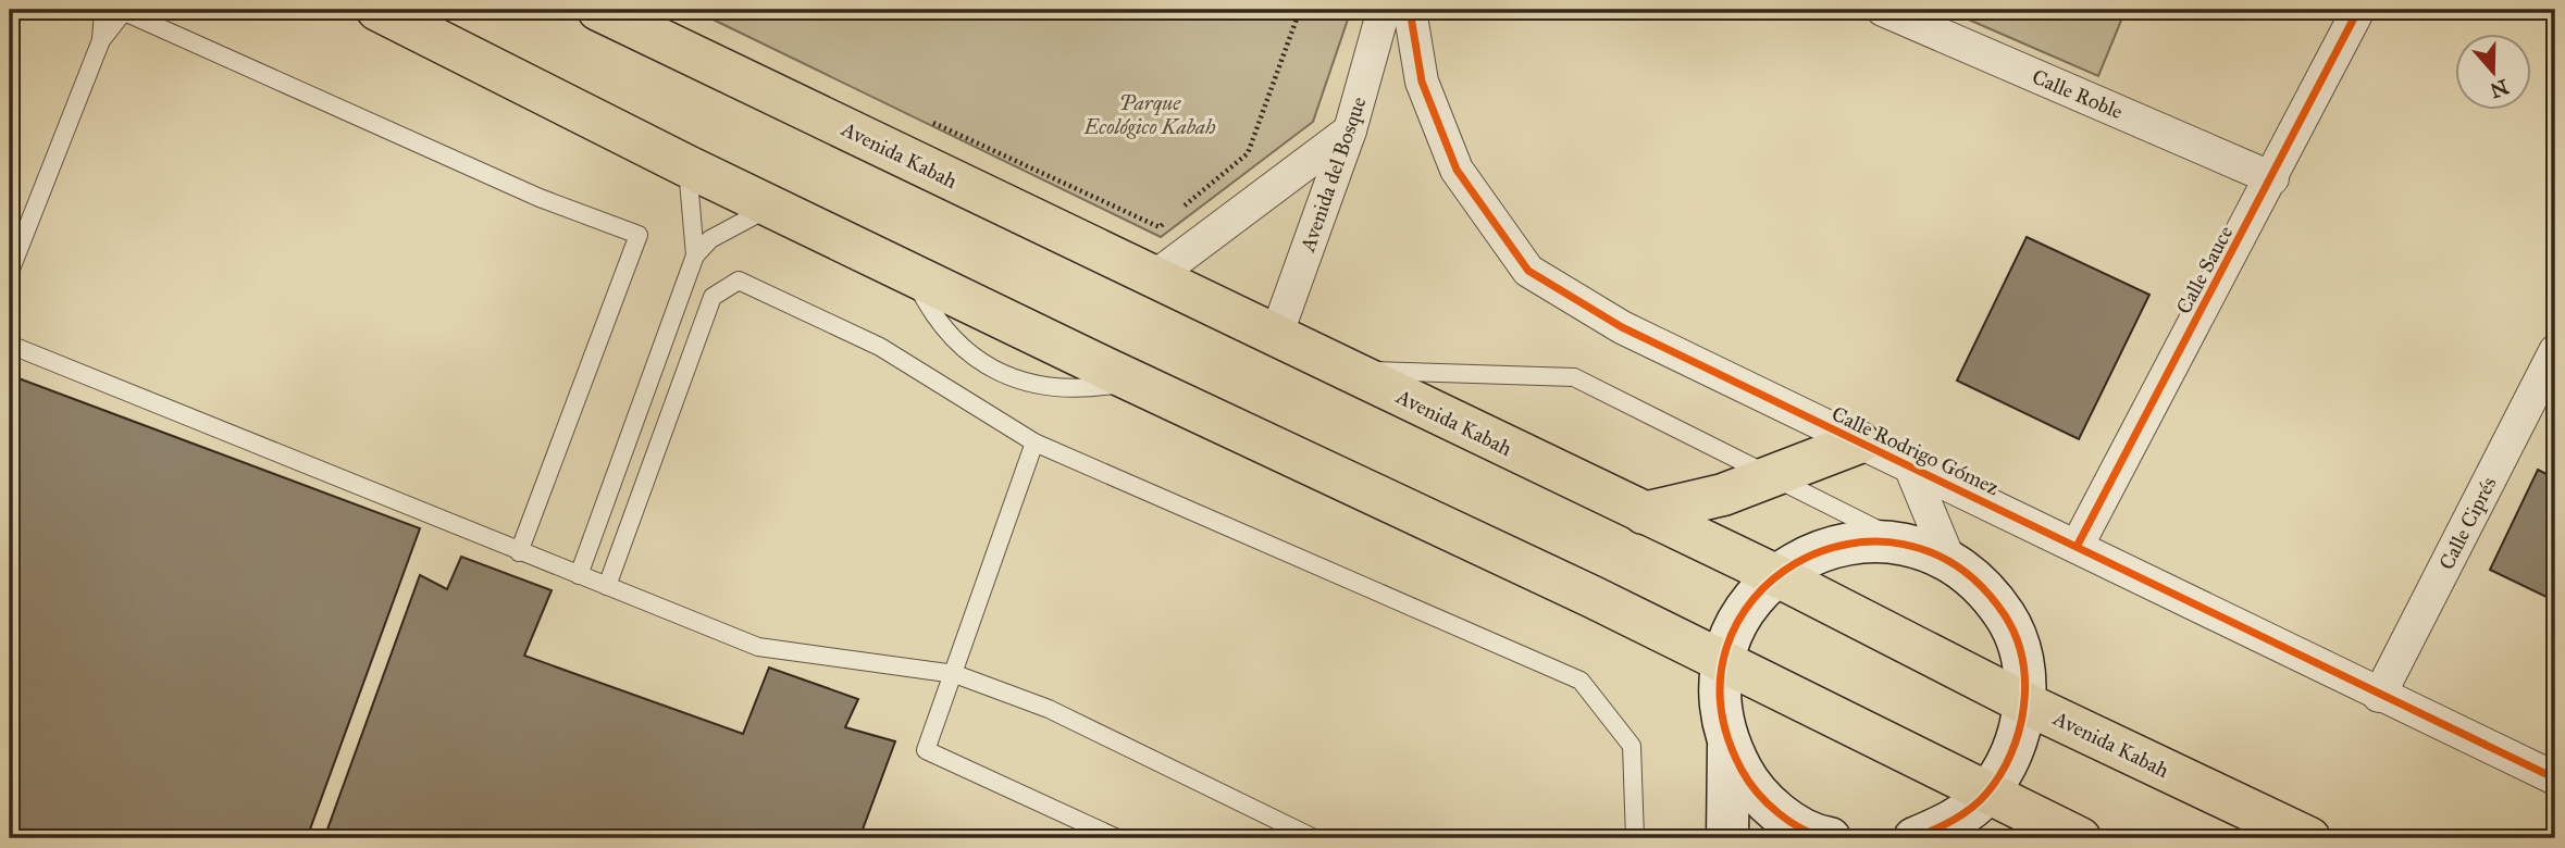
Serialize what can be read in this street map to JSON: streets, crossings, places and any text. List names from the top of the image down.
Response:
{
  "streets": {
    "main road": ["Avenida Kabah"],
    "street": [
      "Calle Roble",
      "Avenida del Bosque",
      "Calle Sauce",
      "Calle Rodrigo Gómez",
      "Calle Ciprés"
    ]
  },
  "crossings": [
    ["Calle Roble", "Calle Sauce"],
    ["Avenida Kabah", "Avenida del Bosque"],
    ["Calle Sauce", "Calle Rodrigo Gómez"],
    ["Calle Rodrigo Gómez", "Calle Ciprés"]
  ],
  "parks": ["Parque Ecológico Kabah"],
  "north": "bottom"
}
